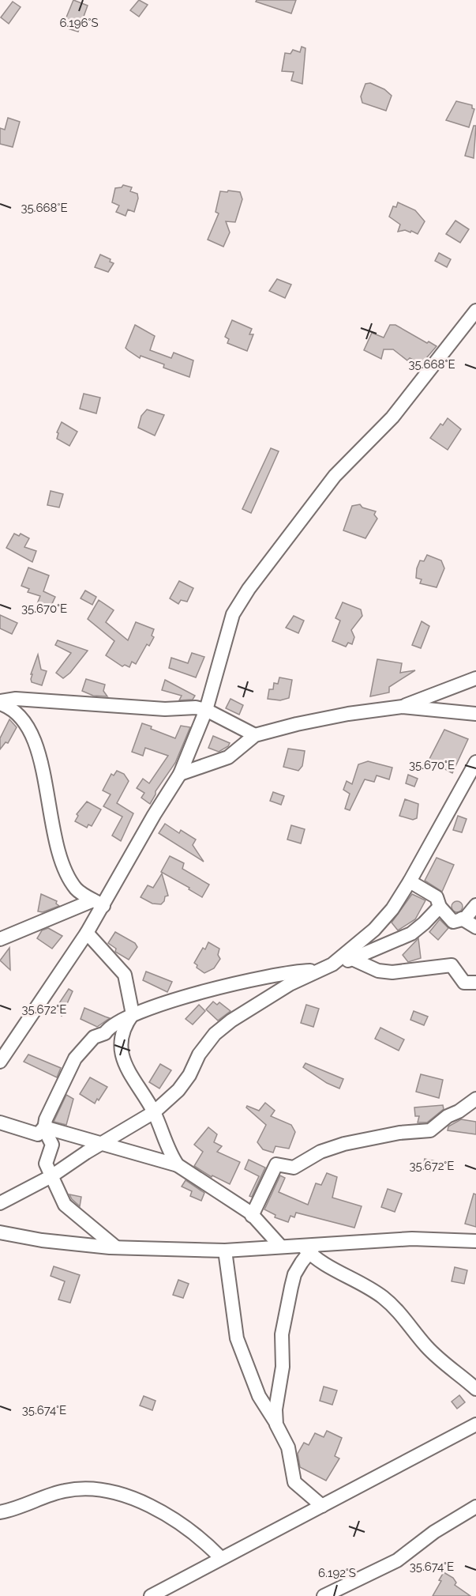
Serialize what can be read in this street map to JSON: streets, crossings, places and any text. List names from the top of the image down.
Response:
{
  "coordinates": [
    "6.196°S",
    "35.668°E",
    "35.670°E",
    "35.672°E",
    "35.674°E",
    "6.192°S"
  ]
}
